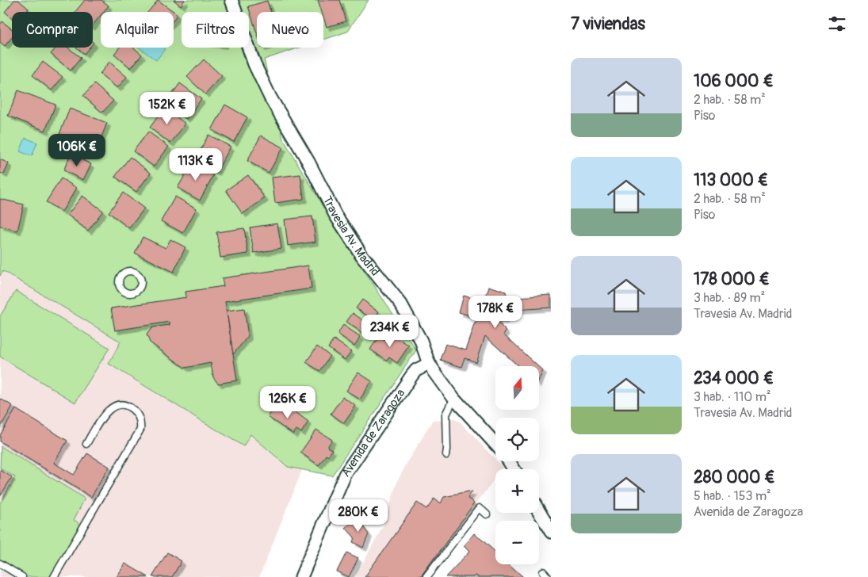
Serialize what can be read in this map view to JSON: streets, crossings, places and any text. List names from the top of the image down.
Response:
{
  "streets": {
    "street": ["Travesia Av. Madrid", "Avenida de Zaragoza"]
  },
  "crossings": [
    ["Travesia Av. Madrid", "Avenida de Zaragoza"]
  ],
  "north": "top",
  "page": {
    "heading": "7 viviendas",
    "chip": [
      "Comprar",
      "Alquilar",
      "Filtros",
      "Nuevo"
    ],
    "list": [
      {
        "name": "106 000 €",
        "note": "2 hab. · 58 m² · Piso"
      },
      {
        "name": "113 000 €",
        "note": "2 hab. · 58 m² · Piso"
      },
      {
        "name": "178 000 €",
        "note": "3 hab. · 89 m² · Travesia Av. Madrid"
      },
      {
        "name": "234 000 €",
        "note": "3 hab. · 110 m² · Travesia Av. Madrid"
      },
      {
        "name": "280 000 €",
        "note": "5 hab. · 153 m² · Avenida de Zaragoza"
      }
    ],
    "price": [
      "152K €",
      "106K €",
      "113K €",
      "178K €",
      "234K €",
      "126K €",
      "280K €"
    ],
    "map_buttons": ["+", "−"]
  }
}
